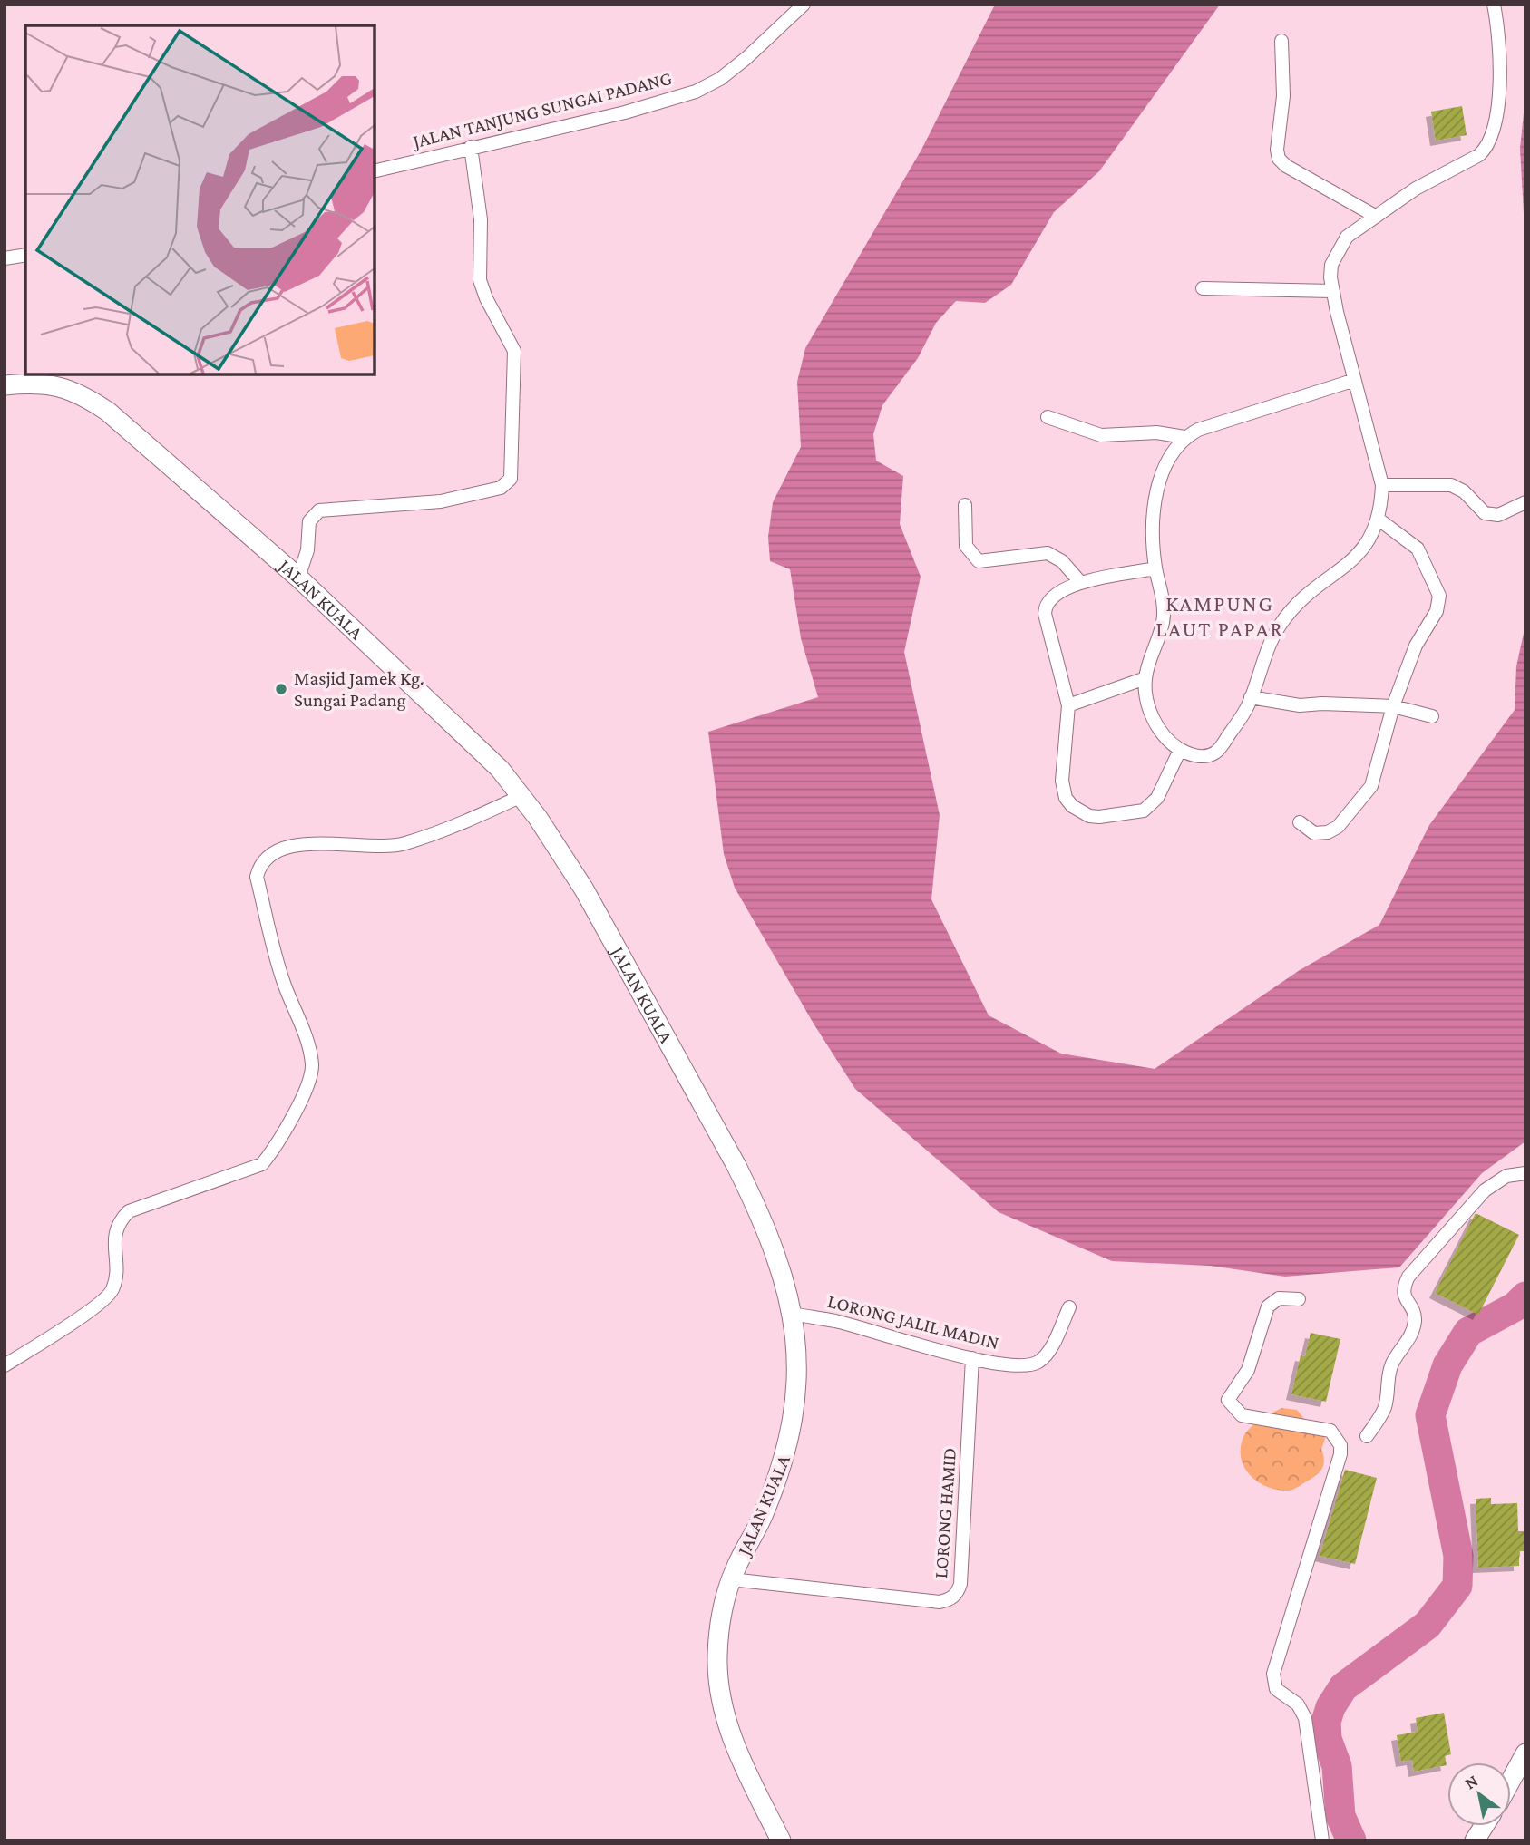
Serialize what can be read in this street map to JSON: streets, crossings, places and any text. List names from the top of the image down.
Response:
{
  "streets": {
    "main road": ["JALAN KUALA"],
    "street": ["JALAN TANJUNG SUNGAI PADANG", "LORONG JALIL MADIN", "LORONG HAMID"]
  },
  "crossings": [
    ["JALAN KUALA", "LORONG JALIL MADIN"],
    ["JALAN KUALA", "LORONG HAMID"],
    ["LORONG JALIL MADIN", "LORONG HAMID"]
  ],
  "districts": ["KAMPUNG LAUT PAPAR"],
  "places": ["Masjid Jamek Kg. Sungai Padang"],
  "north": "top left"
}
